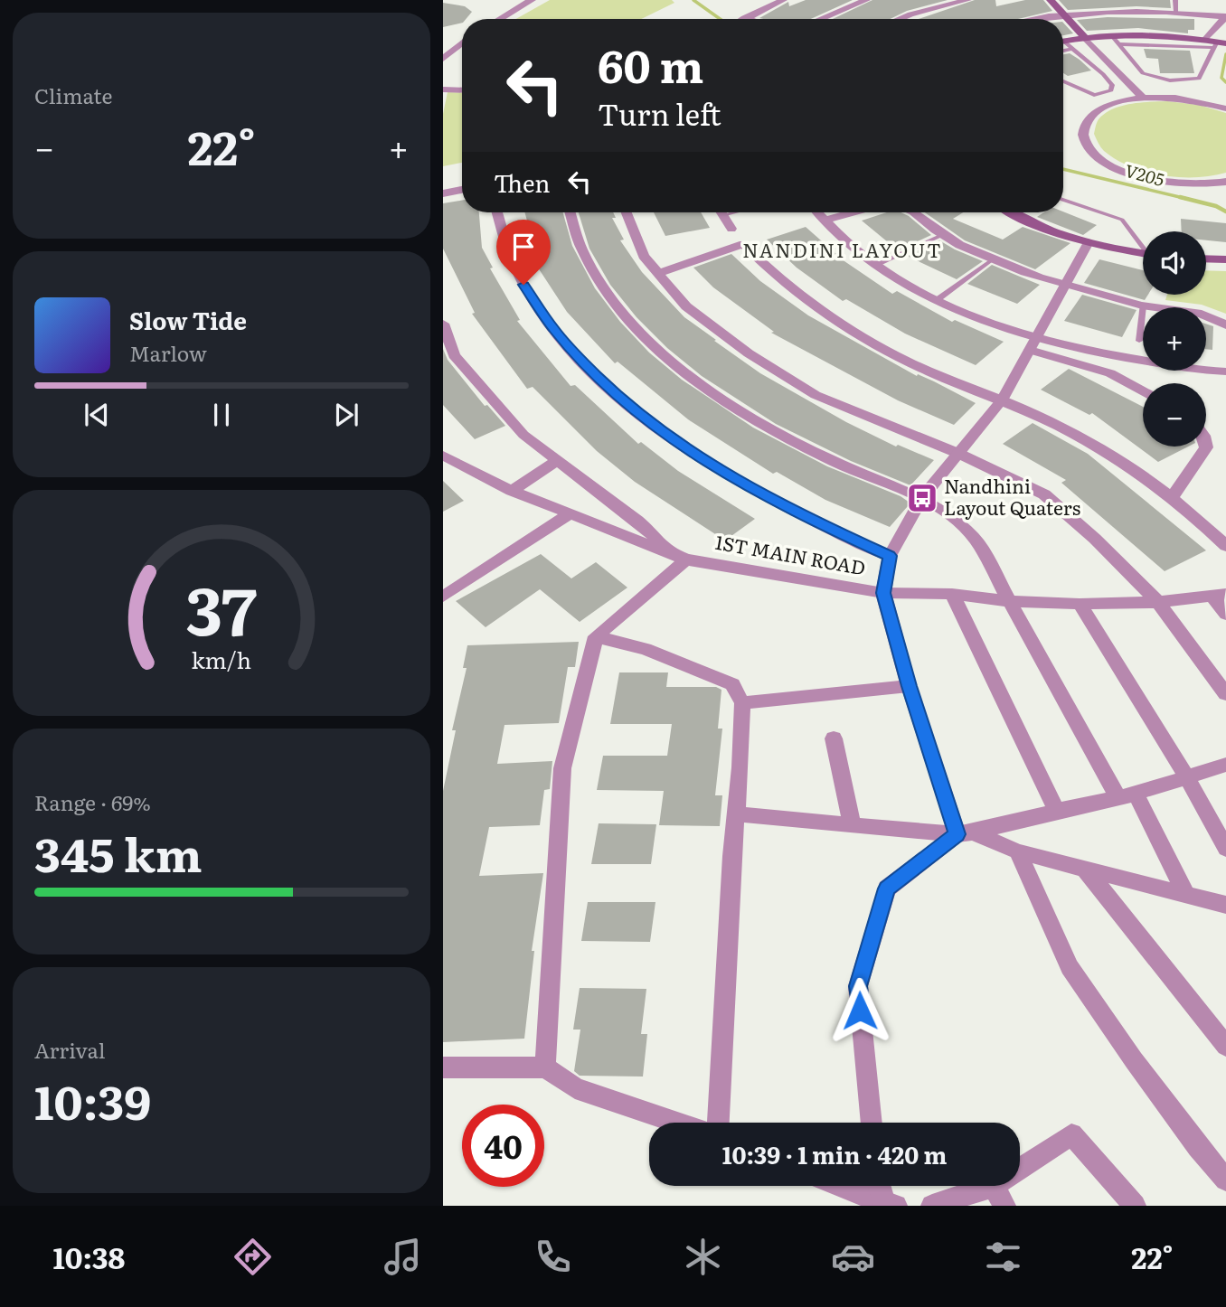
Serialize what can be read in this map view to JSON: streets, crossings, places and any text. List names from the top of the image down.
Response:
{
  "streets": {
    "street": ["1ST MAIN ROAD"]
  },
  "districts": ["NANDINI LAYOUT"],
  "water": ["V205"],
  "places": {
    "bus stop": ["Nandhini Layout Quaters"]
  },
  "page": {
    "tile": [
      "Climate",
      ["Range · 69%", "345 km"],
      ["Arrival", "10:39"]
    ],
    "turn": ["60 m", "Turn left"],
    "heat": ["−", "22°", "+"],
    "then": "Then",
    "map_buttons": ["+", "−"],
    "song": ["Slow Tide", "Marlow"],
    "limit": "40",
    "trip": "10:39 · 1 min · 420 m",
    "tabs": ["10:38", "22°"],
    "gauge": ["37", "km/h"]
  }
}
